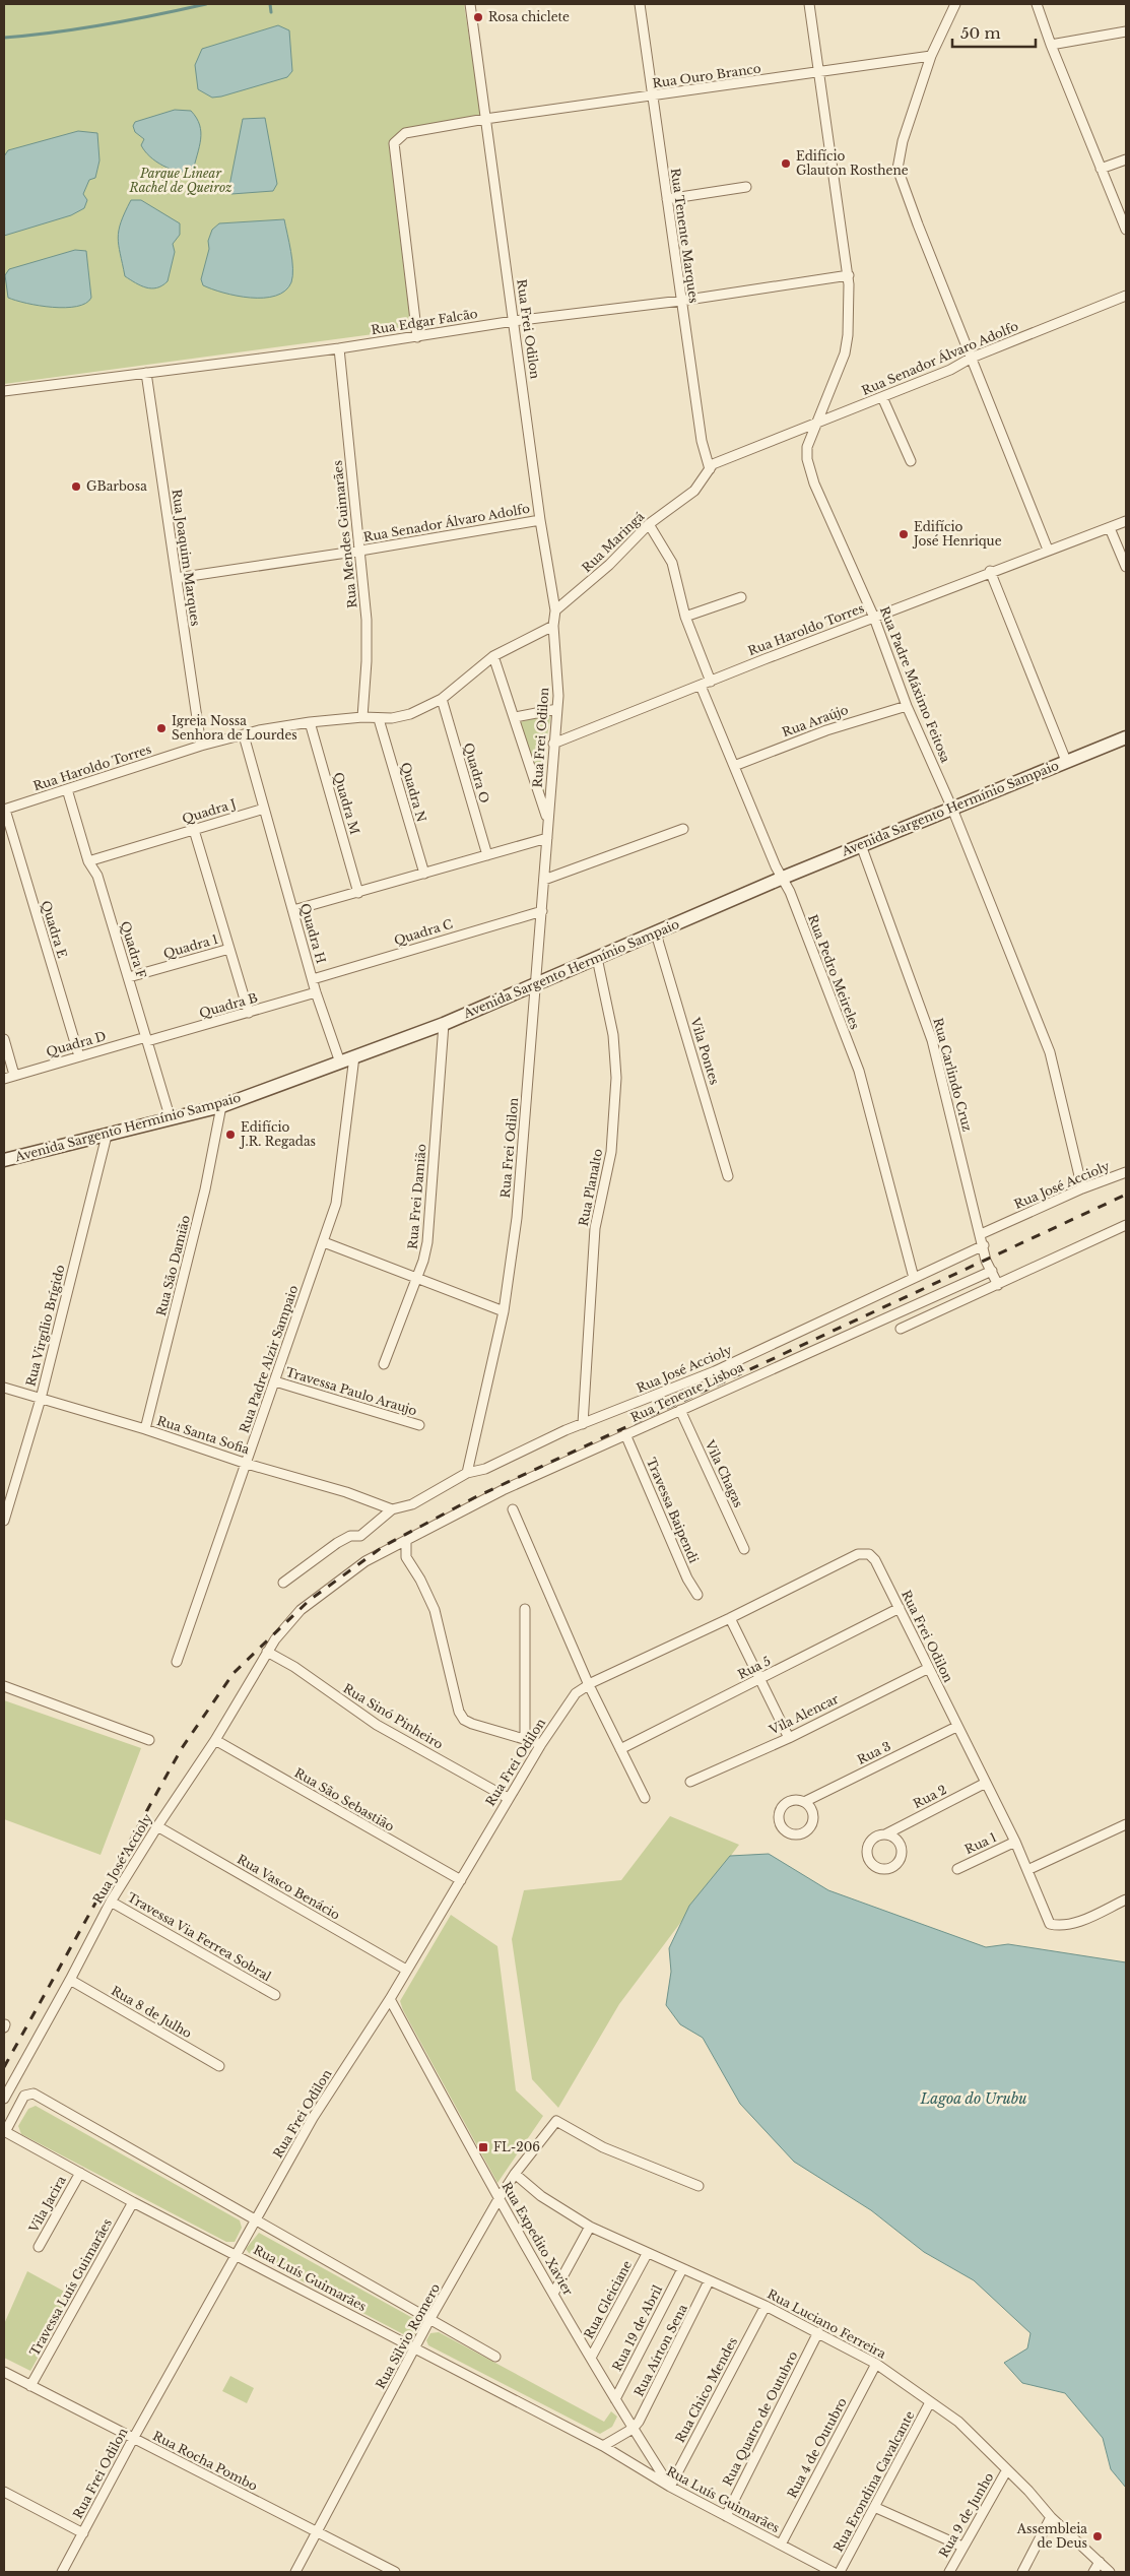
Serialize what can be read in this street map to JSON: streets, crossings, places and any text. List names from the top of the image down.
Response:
{
  "streets": {
    "main road": ["Avenida Sargento Hermínio Sampaio"],
    "street": [
      "Rua Ouro Branco",
      "Rua Tenente Marques",
      "Rua Edgar Falcão",
      "Rua Frei Odilon",
      "Rua Senador Álvaro Adolfo",
      "Rua Mendes Guimarães",
      "Rua Maringá",
      "Rua Joaquim Marques",
      "Rua Haroldo Torres",
      "Rua Padre Máximo Feitosa",
      "Rua Araújo",
      "Quadra O",
      "Quadra N",
      "Quadra M",
      "Quadra J",
      "Quadra E",
      "Quadra C",
      "Quadra H",
      "Quadra 1",
      "Quadra F",
      "Rua Pedro Meireles",
      "Quadra B",
      "Quadra D",
      "Vila Pontes",
      "Rua Carlindo Cruz",
      "Rua José Accioly",
      "Rua Planalto",
      "Rua Frei Damião",
      "Rua São Damião",
      "Rua Virgílio Brígido",
      "Rua Padre Alzir Sampaio",
      "Travessa Paulo Araujo",
      "Rua Tenente Lisboa",
      "Rua Santa Sofia",
      "Vila Chagas",
      "Travessa Baipendi",
      "Rua 5",
      "Vila Alencar",
      "Rua Sinó Pinheiro",
      "Rua 3",
      "Rua 2",
      "Rua São Sebastião",
      "Rua 1",
      "Rua Vasco Benácio",
      "Travessa Via Ferrea Sobral",
      "Rua 8 de Julho",
      "Vila Jacira",
      "Rua Expedito Xavier",
      "Rua Luís Guimarães",
      "Travessa Luís Guimarães",
      "Rua Gleiciane",
      "Rua Luciano Ferreira",
      "Rua 19 de Abril",
      "Rua Silvio Romero",
      "Rua Aírton Sena",
      "Rua Chico Mendes",
      "Rua Quatro de Outubro",
      "Rua 4 de Outubro",
      "Rua Rocha Pombo",
      "Rua Erondina Cavalcante",
      "Rua 9 de Junho"
    ]
  },
  "crossings": [
    ["Rua Ouro Branco", "Rua Tenente Marques"],
    ["Rua Ouro Branco", "Rua Edgar Falcão"],
    ["Rua Ouro Branco", "Rua Frei Odilon"],
    ["Rua Ouro Branco", "Rua Padre Máximo Feitosa"],
    ["Rua Tenente Marques", "Rua Edgar Falcão"],
    ["Rua Tenente Marques", "Rua Senador Álvaro Adolfo"],
    ["Rua Tenente Marques", "Rua Maringá"],
    ["Rua Edgar Falcão", "Rua Frei Odilon"],
    ["Rua Edgar Falcão", "Rua Mendes Guimarães"],
    ["Rua Edgar Falcão", "Rua Joaquim Marques"],
    ["Rua Edgar Falcão", "Rua Padre Máximo Feitosa"],
    ["Rua Frei Odilon", "Rua Senador Álvaro Adolfo"],
    ["Rua Frei Odilon", "Rua Maringá"],
    ["Rua Frei Odilon", "Rua Haroldo Torres"],
    ["Rua Frei Odilon", "Avenida Sargento Hermínio Sampaio"],
    ["Rua Frei Odilon", "Quadra C"],
    ["Rua Frei Odilon", "Rua José Accioly"],
    ["Rua Frei Odilon", "Rua 5"],
    ["Rua Frei Odilon", "Vila Alencar"],
    ["Rua Frei Odilon", "Rua Sinó Pinheiro"],
    ["Rua Frei Odilon", "Rua 3"],
    ["Rua Frei Odilon", "Rua 2"],
    ["Rua Frei Odilon", "Rua São Sebastião"],
    ["Rua Frei Odilon", "Rua 1"],
    ["Rua Frei Odilon", "Rua Vasco Benácio"],
    ["Rua Frei Odilon", "Rua Expedito Xavier"],
    ["Rua Frei Odilon", "Rua Luís Guimarães"],
    ["Rua Frei Odilon", "Rua Rocha Pombo"],
    ["Rua Senador Álvaro Adolfo", "Rua Mendes Guimarães"],
    ["Rua Senador Álvaro Adolfo", "Rua Maringá"],
    ["Rua Senador Álvaro Adolfo", "Rua Joaquim Marques"],
    ["Rua Senador Álvaro Adolfo", "Rua Padre Máximo Feitosa"],
    ["Rua Mendes Guimarães", "Rua Haroldo Torres"],
    ["Rua Joaquim Marques", "Rua Haroldo Torres"],
    ["Rua Haroldo Torres", "Rua Padre Máximo Feitosa"],
    ["Rua Haroldo Torres", "Quadra O"],
    ["Rua Haroldo Torres", "Quadra N"],
    ["Rua Haroldo Torres", "Quadra M"],
    ["Rua Haroldo Torres", "Quadra E"],
    ["Rua Haroldo Torres", "Quadra F"],
    ["Rua Haroldo Torres", "Rua Pedro Meireles"],
    ["Rua Padre Máximo Feitosa", "Rua Araújo"],
    ["Rua Padre Máximo Feitosa", "Avenida Sargento Hermínio Sampaio"],
    ["Rua Padre Máximo Feitosa", "Rua José Accioly"],
    ["Rua Araújo", "Rua Pedro Meireles"],
    ["Avenida Sargento Hermínio Sampaio", "Quadra H"],
    ["Avenida Sargento Hermínio Sampaio", "Quadra F"],
    ["Avenida Sargento Hermínio Sampaio", "Rua Pedro Meireles"],
    ["Avenida Sargento Hermínio Sampaio", "Vila Pontes"],
    ["Avenida Sargento Hermínio Sampaio", "Rua Carlindo Cruz"],
    ["Avenida Sargento Hermínio Sampaio", "Rua Planalto"],
    ["Avenida Sargento Hermínio Sampaio", "Rua Frei Damião"],
    ["Avenida Sargento Hermínio Sampaio", "Rua São Damião"],
    ["Avenida Sargento Hermínio Sampaio", "Rua Virgílio Brígido"],
    ["Avenida Sargento Hermínio Sampaio", "Rua Padre Alzir Sampaio"],
    ["Quadra J", "Quadra H"],
    ["Quadra J", "Quadra F"],
    ["Quadra E", "Quadra D"],
    ["Quadra C", "Quadra H"],
    ["Quadra H", "Quadra B"],
    ["Quadra 1", "Quadra F"],
    ["Quadra F", "Quadra B"],
    ["Quadra F", "Quadra D"],
    ["Rua Pedro Meireles", "Rua José Accioly"],
    ["Quadra B", "Quadra D"],
    ["Rua Carlindo Cruz", "Rua José Accioly"],
    ["Rua Carlindo Cruz", "Rua Tenente Lisboa"],
    ["Rua José Accioly", "Rua Planalto"],
    ["Rua José Accioly", "Rua Tenente Lisboa"],
    ["Rua José Accioly", "Rua Santa Sofia"],
    ["Rua José Accioly", "Rua Sinó Pinheiro"],
    ["Rua José Accioly", "Rua São Sebastião"],
    ["Rua José Accioly", "Rua Vasco Benácio"],
    ["Rua José Accioly", "Travessa Via Ferrea Sobral"],
    ["Rua José Accioly", "Rua 8 de Julho"],
    ["Rua São Damião", "Rua Santa Sofia"],
    ["Rua Virgílio Brígido", "Rua Santa Sofia"],
    ["Rua Padre Alzir Sampaio", "Travessa Paulo Araujo"],
    ["Rua Padre Alzir Sampaio", "Rua Santa Sofia"],
    ["Rua Tenente Lisboa", "Vila Chagas"],
    ["Rua Tenente Lisboa", "Travessa Baipendi"],
    ["Rua Tenente Lisboa", "Rua Sinó Pinheiro"],
    ["Vila Jacira", "Rua Luís Guimarães"],
    ["Rua Expedito Xavier", "Rua Luís Guimarães"],
    ["Rua Expedito Xavier", "Rua Gleiciane"],
    ["Rua Expedito Xavier", "Rua 19 de Abril"],
    ["Rua Expedito Xavier", "Rua Silvio Romero"],
    ["Rua Expedito Xavier", "Rua Aírton Sena"],
    ["Rua Expedito Xavier", "Rua Chico Mendes"],
    ["Rua Luís Guimarães", "Travessa Luís Guimarães"],
    ["Rua Luís Guimarães", "Rua Silvio Romero"],
    ["Rua Luís Guimarães", "Rua Chico Mendes"],
    ["Rua Luís Guimarães", "Rua Quatro de Outubro"],
    ["Rua Luís Guimarães", "Rua 4 de Outubro"],
    ["Travessa Luís Guimarães", "Rua Rocha Pombo"],
    ["Rua Gleiciane", "Rua Luciano Ferreira"],
    ["Rua Luciano Ferreira", "Rua 19 de Abril"],
    ["Rua Luciano Ferreira", "Rua Silvio Romero"],
    ["Rua Luciano Ferreira", "Rua Aírton Sena"],
    ["Rua Luciano Ferreira", "Rua Chico Mendes"],
    ["Rua Luciano Ferreira", "Rua Quatro de Outubro"],
    ["Rua Luciano Ferreira", "Rua 4 de Outubro"],
    ["Rua Luciano Ferreira", "Rua Erondina Cavalcante"],
    ["Rua Luciano Ferreira", "Rua 9 de Junho"],
    ["Rua Silvio Romero", "Rua Rocha Pombo"]
  ],
  "water": ["Lagoa do Urubu"],
  "parks": ["Parque Linear Rachel de Queiroz"],
  "places": {
    "other": [
      "Rosa chiclete",
      "Edifício Glauton Rosthene",
      "GBarbosa",
      "Edifício José Henrique",
      "Igreja Nossa Senhora de Lourdes",
      "Edifício J.R. Regadas",
      "Assembleia de Deus"
    ],
    "transit": ["FL-206"]
  },
  "scale_bar": "50 m"
}
